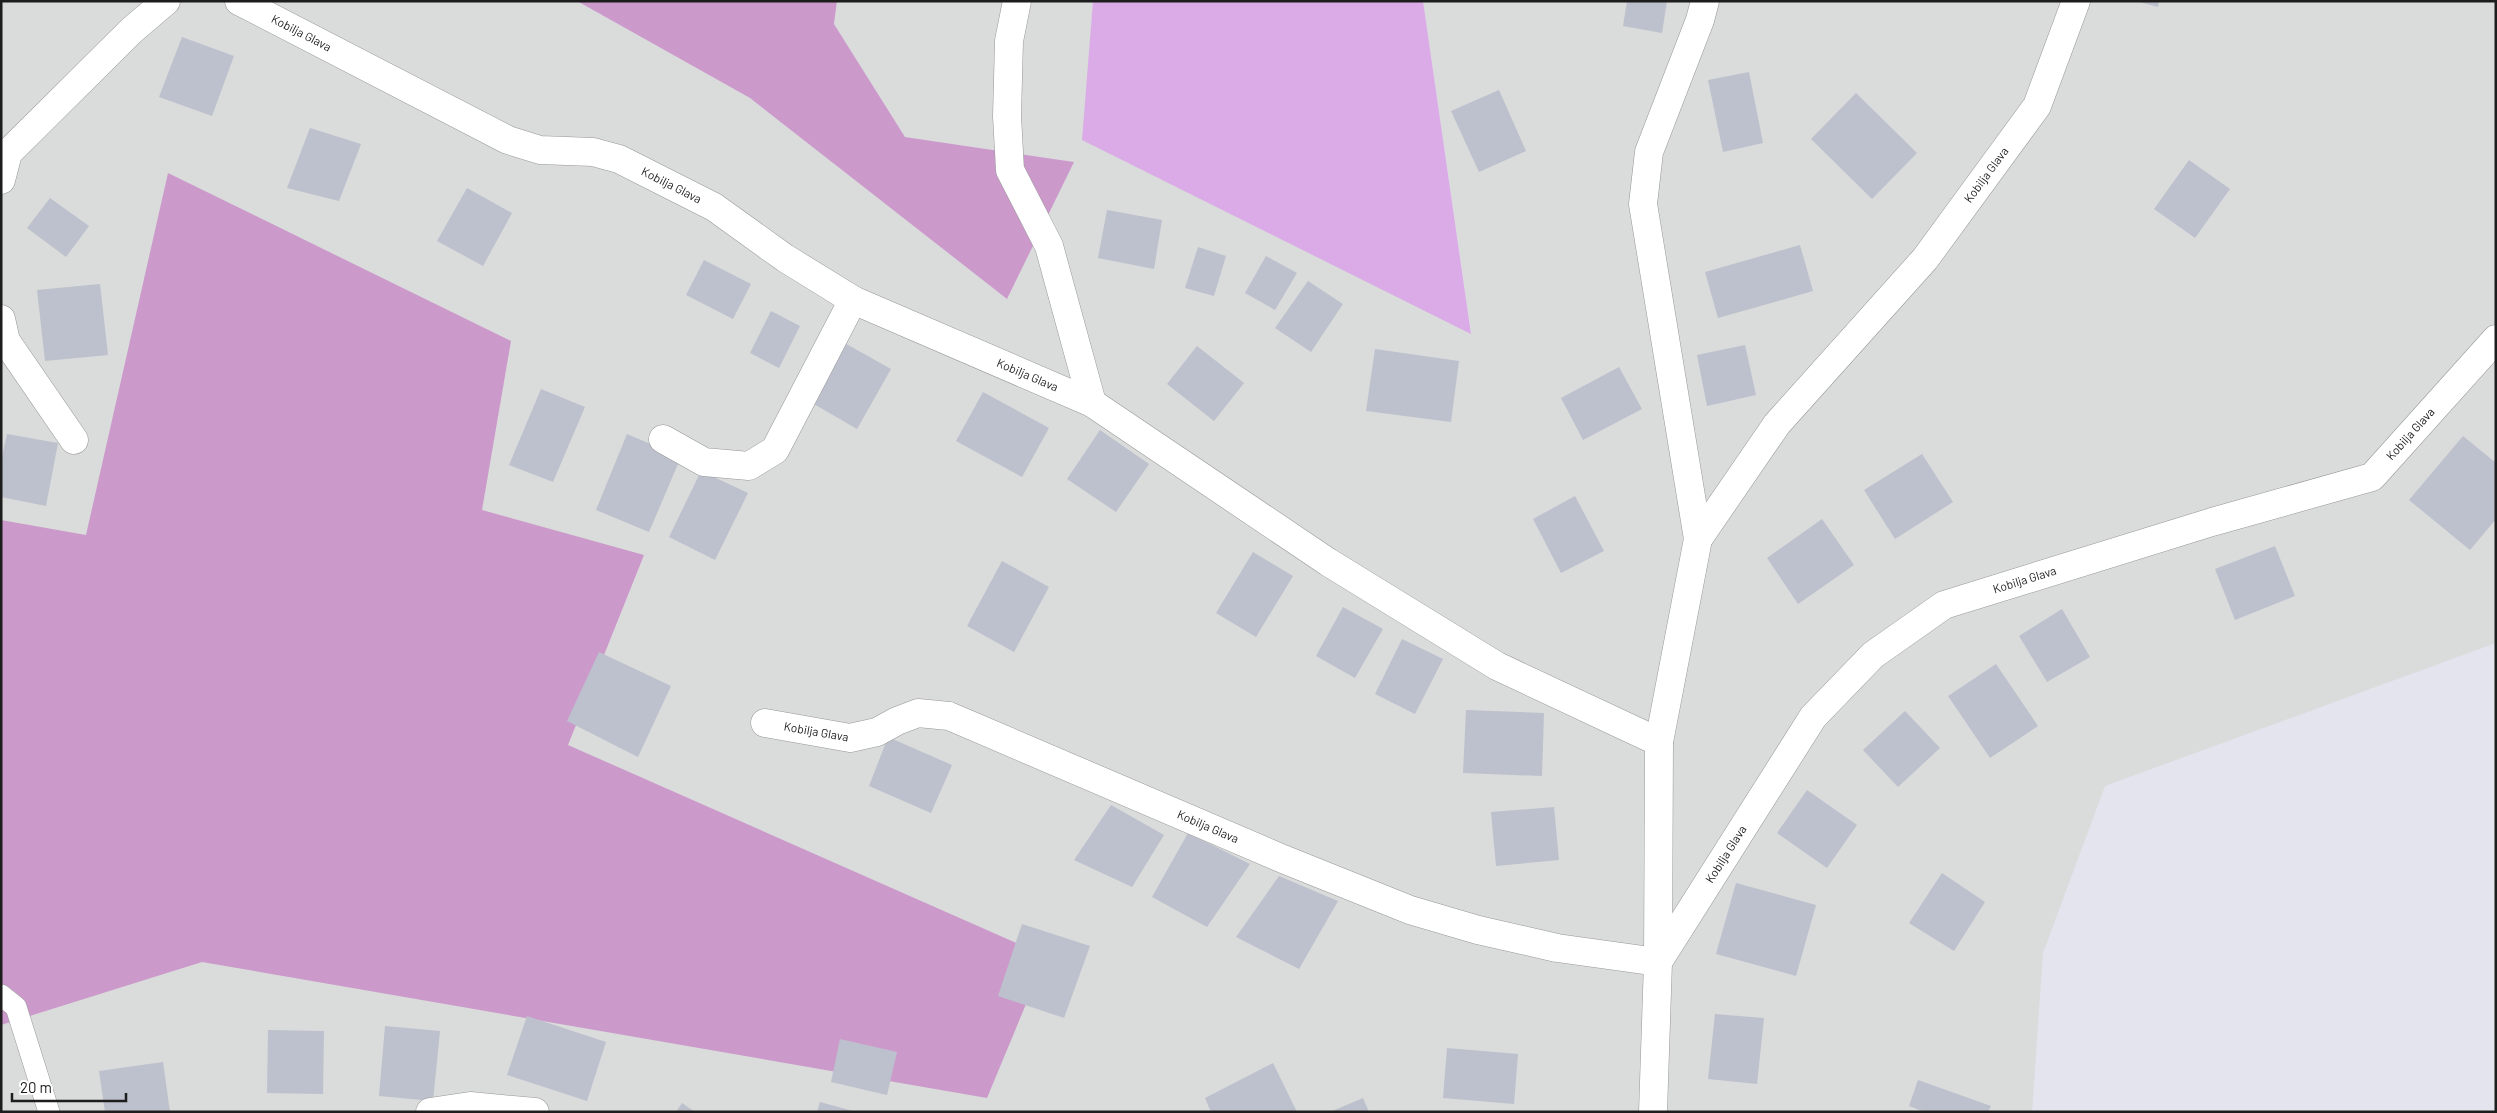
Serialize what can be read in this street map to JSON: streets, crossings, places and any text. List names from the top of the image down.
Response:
{
  "streets": {
    "street": ["Kobilja Glava"]
  },
  "scale_bar": "20 m"
}
